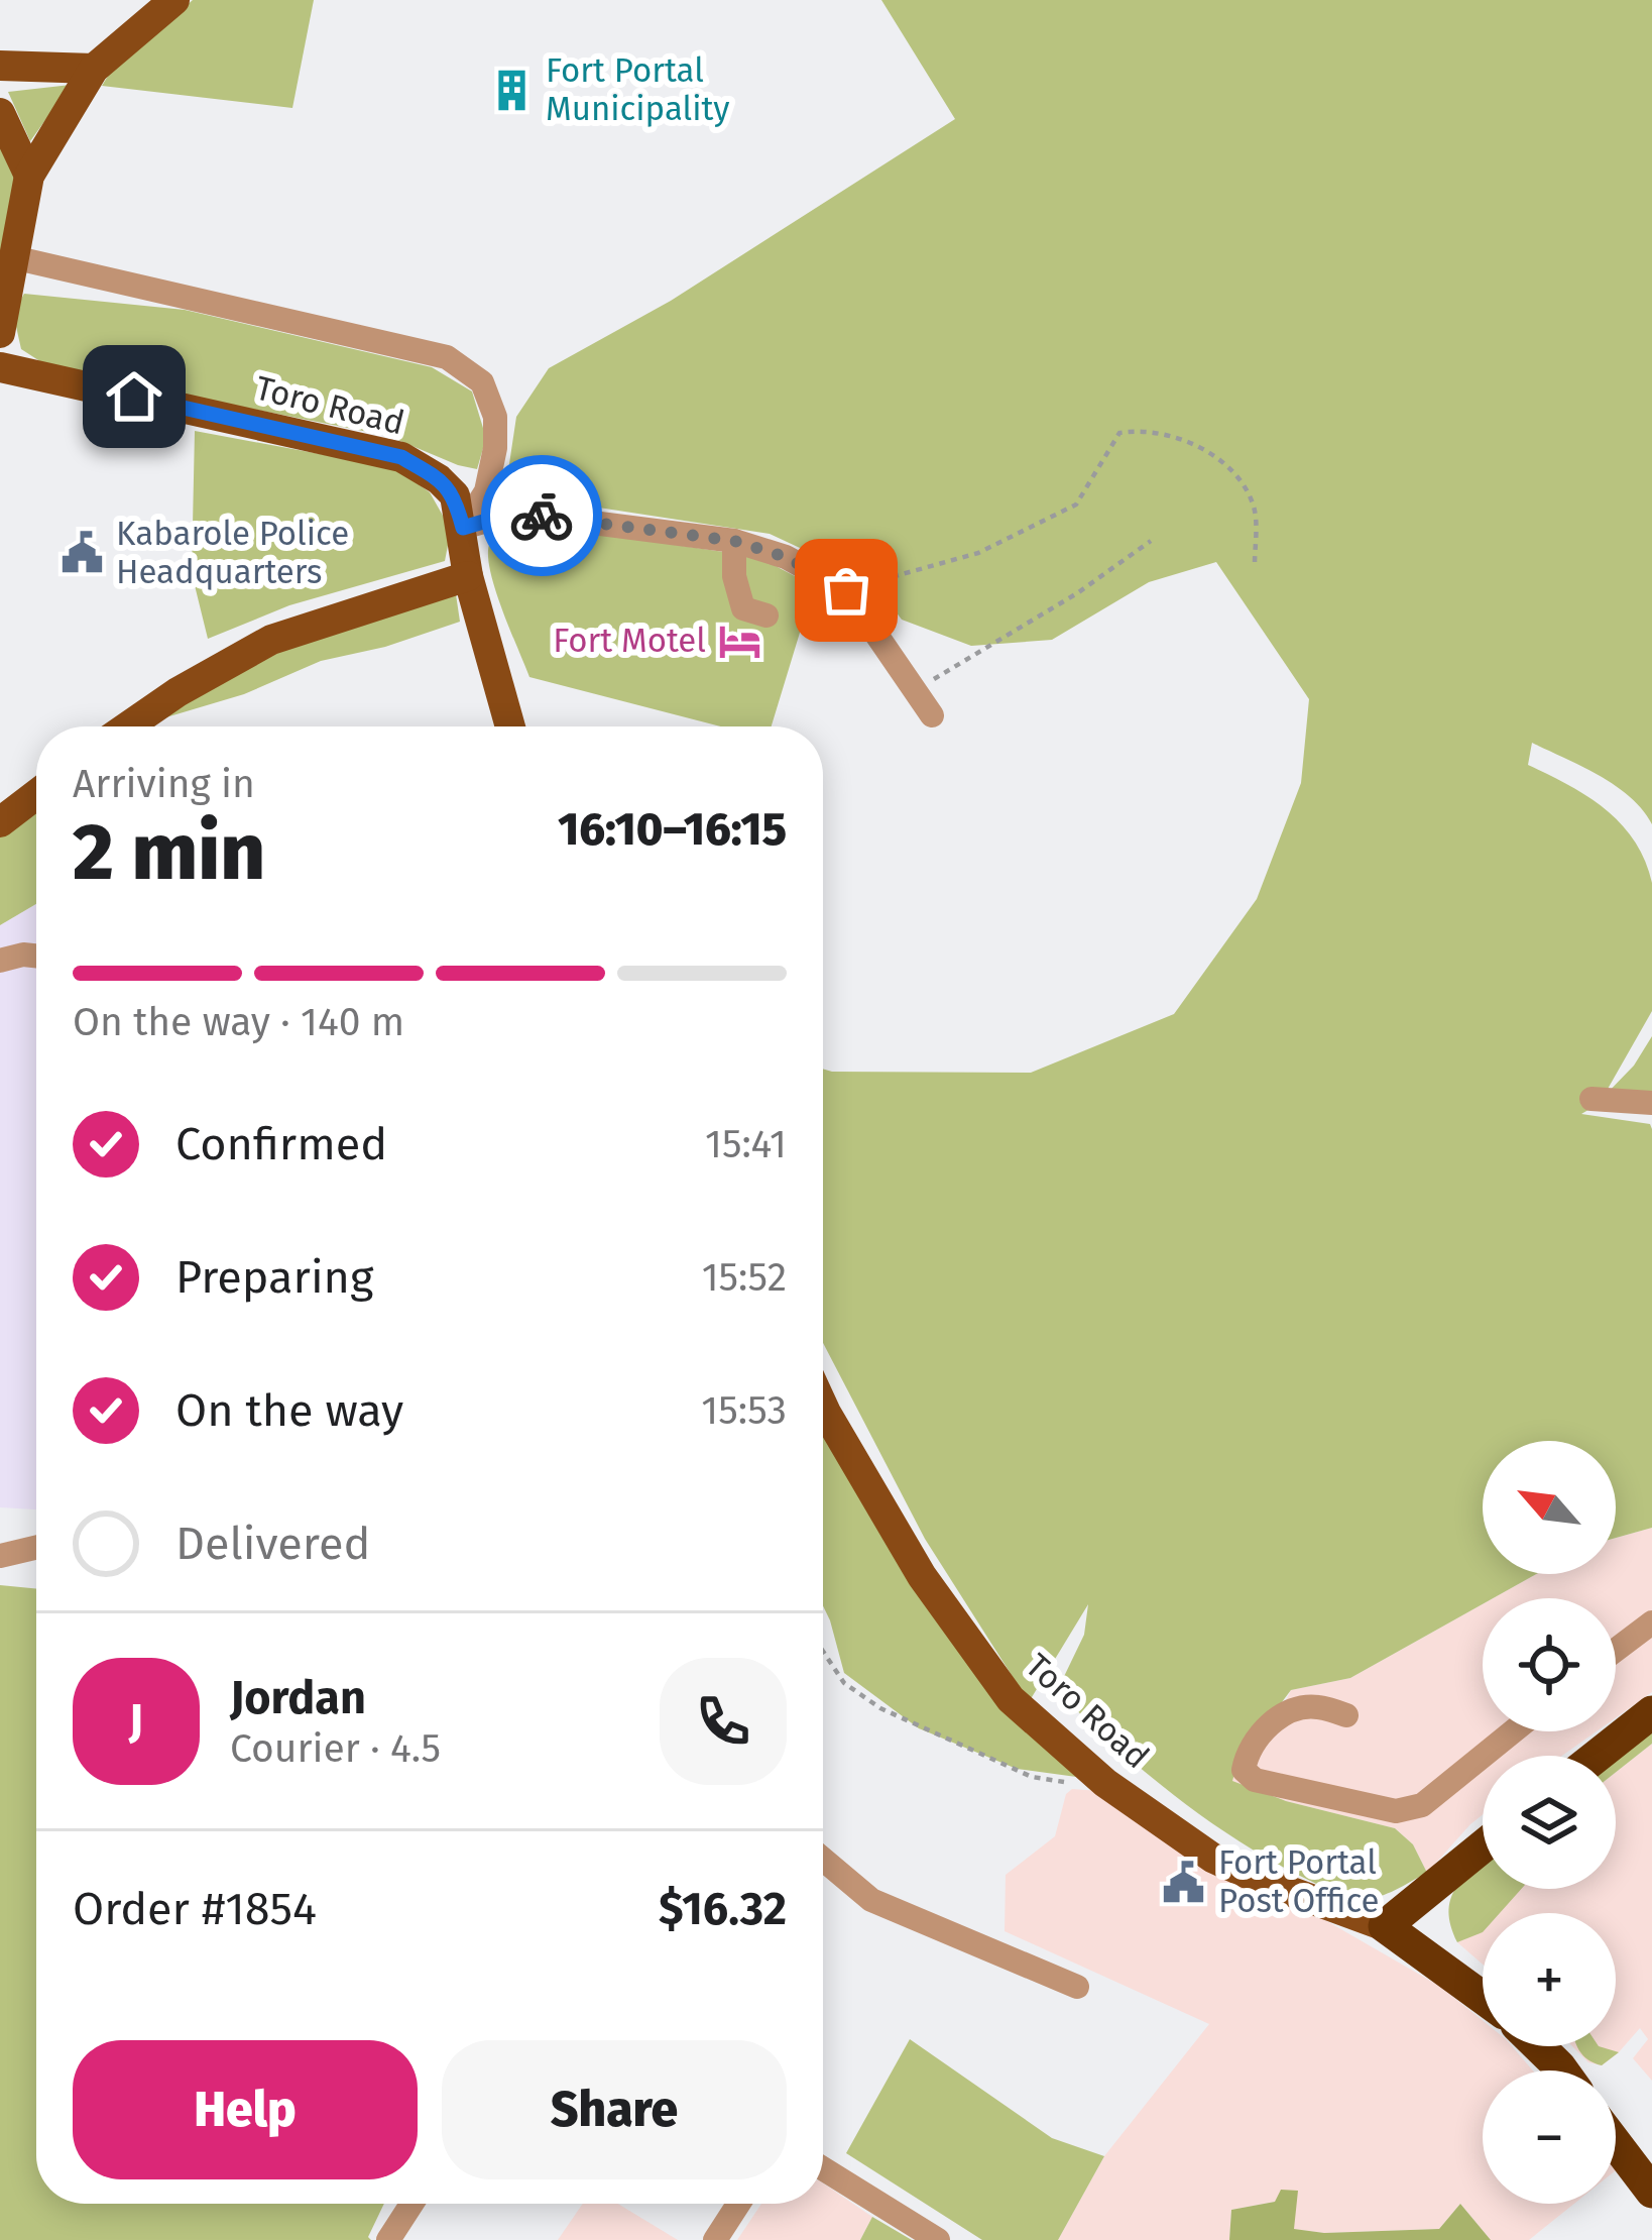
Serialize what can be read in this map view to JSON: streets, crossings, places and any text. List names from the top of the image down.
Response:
{
  "streets": {
    "main road": ["Toro Road"]
  },
  "places": {
    "building": ["Fort Portal Municipality"],
    "public building": ["Kabarole Police Headquarters", "Fort Portal Post Office"],
    "hotel": ["Fort Motel"]
  },
  "north": "top left",
  "page": {
    "heading": ["2 min", "Arriving in", "16:10–16:15"],
    "panel": [
      "Jordan",
      "Courier · 4.5",
      "Order #1854",
      "$16.32"
    ],
    "bar": "On the way · 140 m",
    "list": [
      ["Confirmed", "15:41"],
      ["Preparing", "15:52"],
      ["On the way", "15:53"],
      "Delivered"
    ],
    "map_buttons": ["+", "−"],
    "round": "J",
    "buttons": ["Help", "Share"]
  }
}
